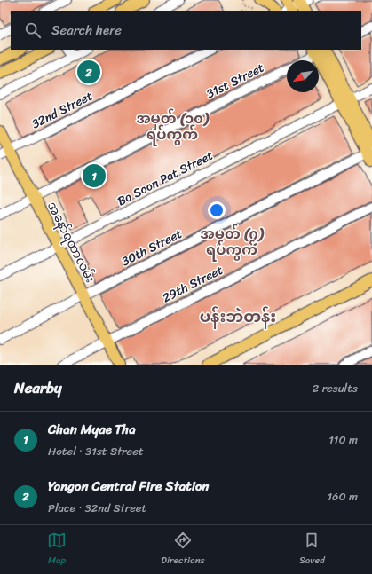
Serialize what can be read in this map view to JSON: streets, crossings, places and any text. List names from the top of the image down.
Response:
{
  "streets": {
    "main road": ["အနော်ရထာလမ်း"],
    "street": [
      "31st Street",
      "32nd Street",
      "Bo Soon Pat Street",
      "30th Street",
      "29th Street"
    ]
  },
  "crossings": [
    ["31st Street", "အနော်ရထာလမ်း"],
    ["32nd Street", "အနော်ရထာလမ်း"],
    ["Bo Soon Pat Street", "အနော်ရထာလမ်း"],
    ["အနော်ရထာလမ်း", "30th Street"],
    ["အနော်ရထာလမ်း", "29th Street"]
  ],
  "districts": ["အမှတ် (၁၀) ရပ်ကွက်", "အမှတ် (၇) ရပ်ကွက်", "ပန်းဘဲတန်း"],
  "north": "bottom left",
  "page": {
    "search": "Search here",
    "pins": ["2", "1"],
    "heading": ["Nearby", "2 results"],
    "list": [
      {
        "mark": "1",
        "name": "Chan Myae Tha",
        "note": "Hotel · 31st Street",
        "value": "110 m"
      },
      {
        "mark": "2",
        "name": "Yangon Central Fire Station",
        "note": "Place · 32nd Street",
        "value": "160 m"
      }
    ],
    "nav": ["Map", "Directions", "Saved"]
  }
}
